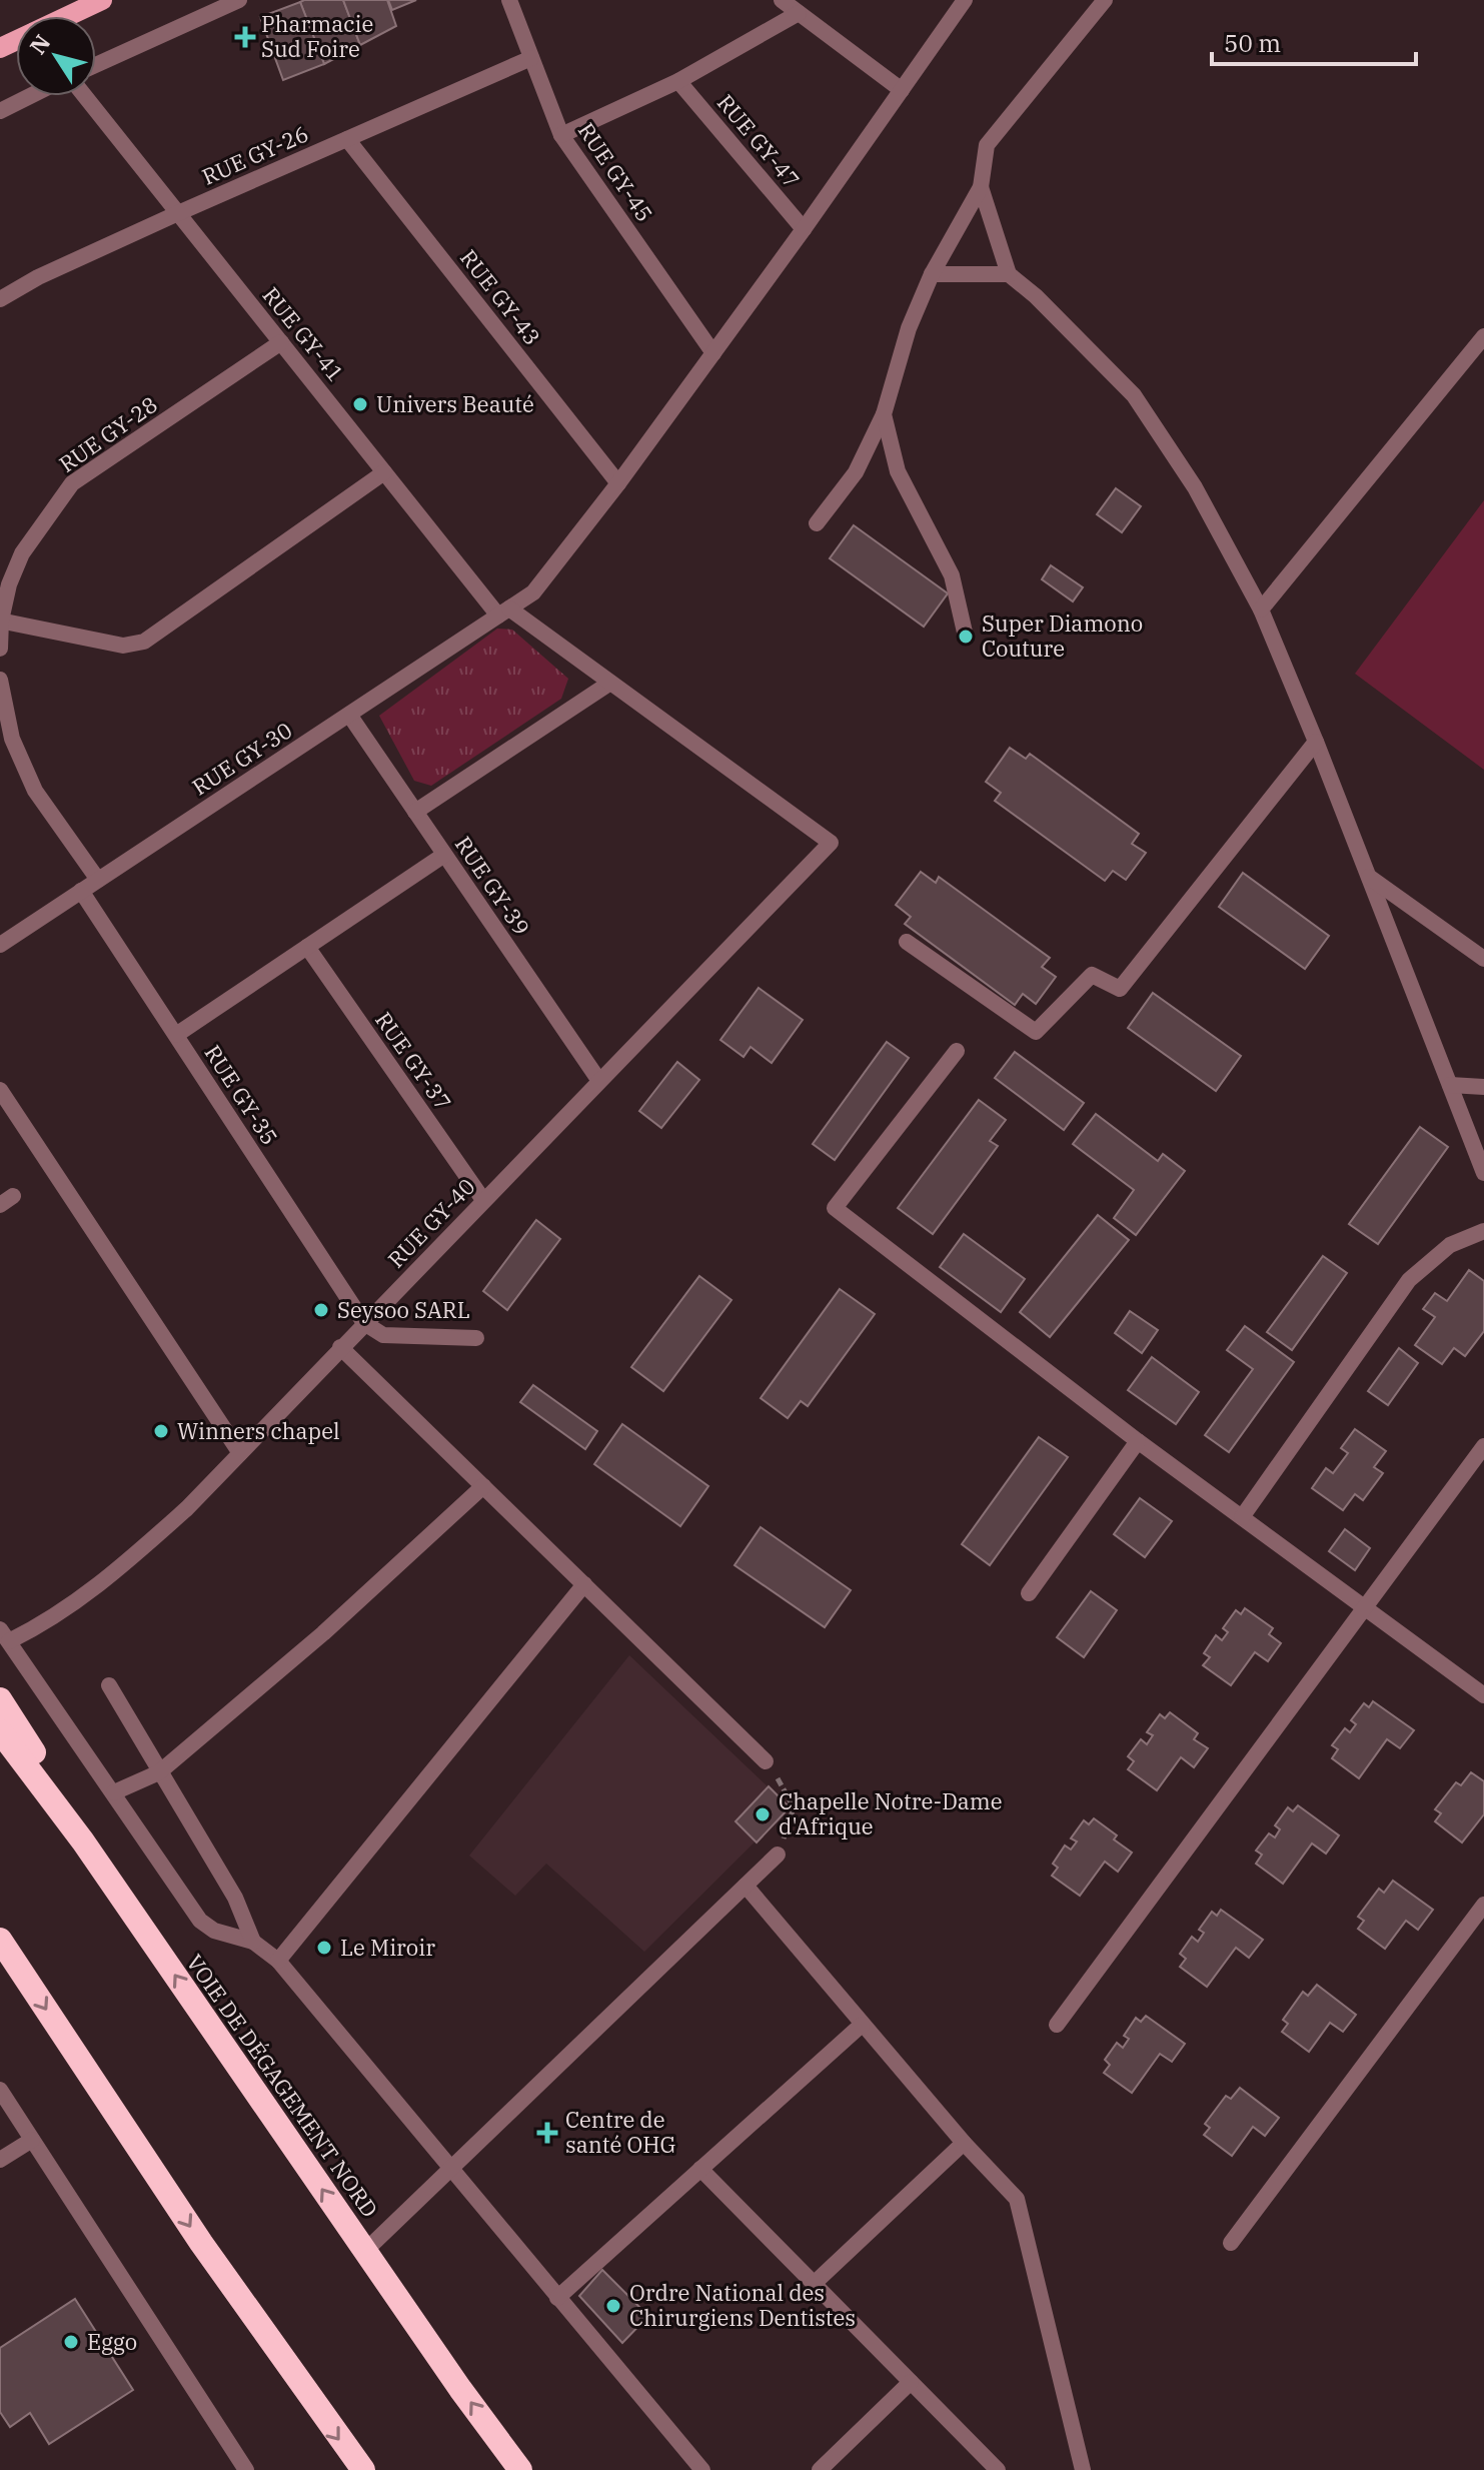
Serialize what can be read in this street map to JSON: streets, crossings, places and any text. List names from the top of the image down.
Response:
{
  "streets": {
    "highway": ["VOIE DE DÉGAGEMENT NORD"],
    "street": [
      "RUE GY-47",
      "RUE GY-26",
      "RUE GY-45",
      "RUE GY-43",
      "RUE GY-41",
      "RUE GY-28",
      "RUE GY-30",
      "RUE GY-39",
      "RUE GY-37",
      "RUE GY-35",
      "RUE GY-40"
    ]
  },
  "crossings": [
    ["RUE GY-47", "RUE GY-30"],
    ["RUE GY-26", "RUE GY-45"],
    ["RUE GY-26", "RUE GY-43"],
    ["RUE GY-26", "RUE GY-41"],
    ["RUE GY-45", "RUE GY-30"],
    ["RUE GY-43", "RUE GY-30"],
    ["RUE GY-41", "RUE GY-28"],
    ["RUE GY-41", "RUE GY-30"],
    ["RUE GY-41", "RUE GY-40"],
    ["RUE GY-30", "RUE GY-39"],
    ["RUE GY-30", "RUE GY-35"],
    ["RUE GY-39", "RUE GY-40"],
    ["RUE GY-37", "RUE GY-40"],
    ["RUE GY-35", "RUE GY-40"]
  ],
  "places": {
    "health": ["Pharmacie Sud Foire", "Centre de santé OHG"],
    "other": [
      "Univers Beauté",
      "Super Diamono Couture",
      "Seysoo SARL",
      "Winners chapel",
      "Chapelle Notre-Dame d'Afrique",
      "Le Miroir",
      "Ordre National des Chirurgiens Dentistes",
      "Eggo"
    ]
  },
  "scale_bar": "50 m",
  "north": "top left"
}
